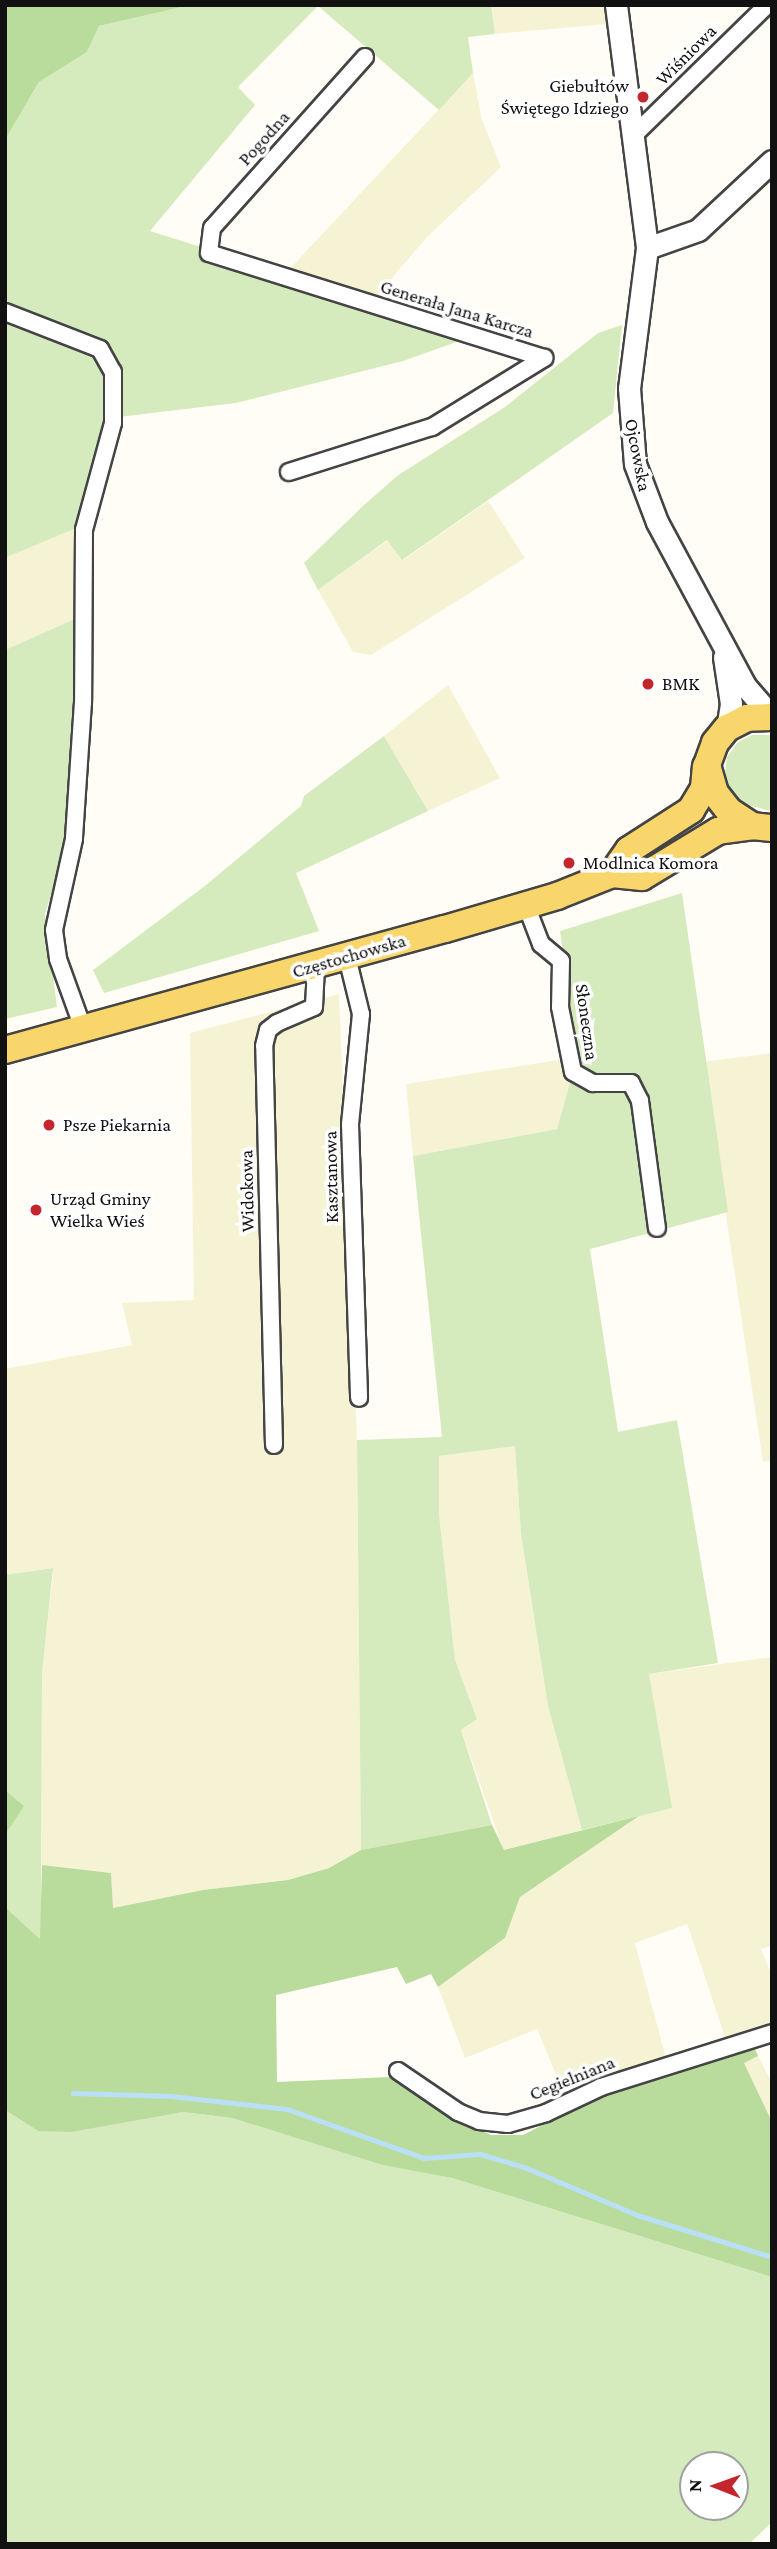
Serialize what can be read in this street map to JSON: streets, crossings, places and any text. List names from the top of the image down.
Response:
{
  "streets": {
    "main road": ["Częstochowska"],
    "street": [
      "Wiśniowa",
      "Pogodna",
      "Generała Jana Karcza",
      "Ojcowska",
      "Słoneczna",
      "Kasztanowa",
      "Widokowa",
      "Cegielniana"
    ]
  },
  "crossings": [
    ["Wiśniowa", "Ojcowska"],
    ["Pogodna", "Generała Jana Karcza"],
    ["Częstochowska", "Słoneczna"],
    ["Częstochowska", "Kasztanowa"],
    ["Częstochowska", "Widokowa"]
  ],
  "places": [
    "Giebułtów Świętego Idziego",
    "BMK",
    "Modlnica Komora",
    "Psze Piekarnia",
    "Urząd Gminy Wielka Wieś"
  ],
  "north": "left"
}
